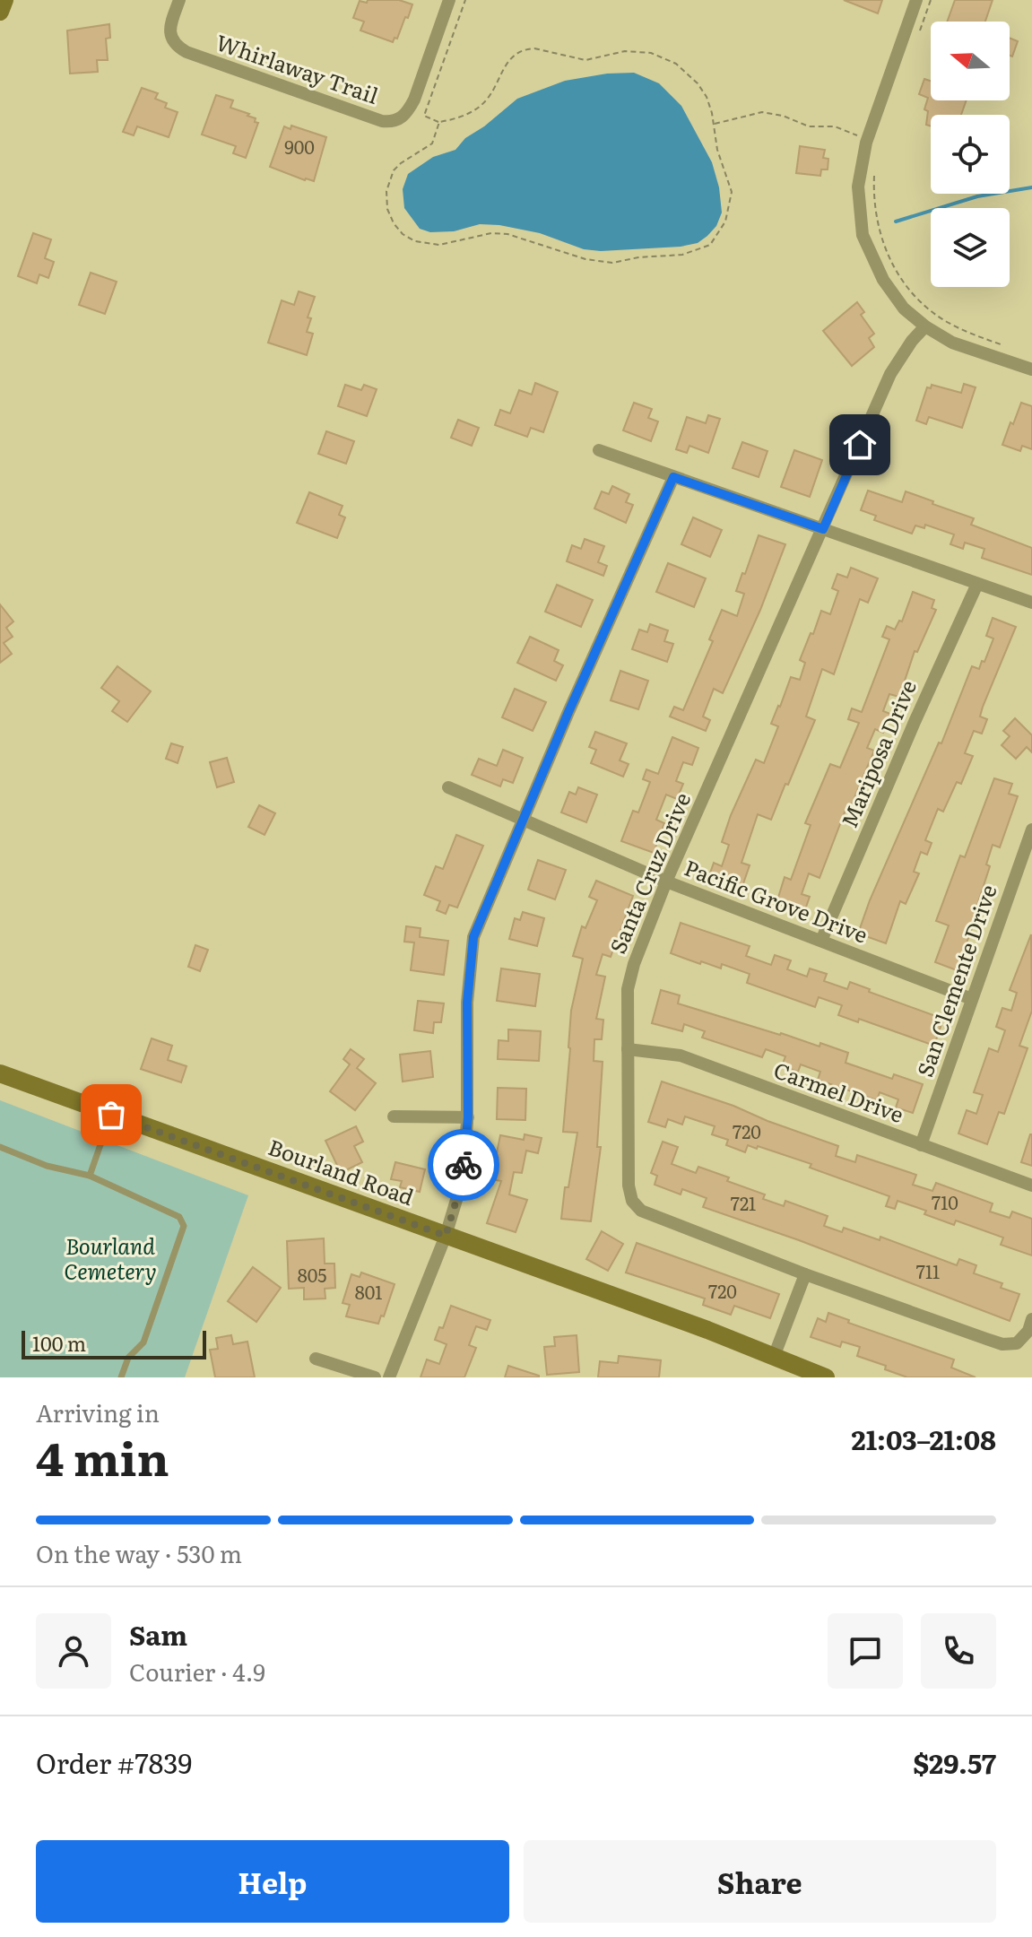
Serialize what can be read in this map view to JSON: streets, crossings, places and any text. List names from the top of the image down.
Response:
{
  "streets": {
    "main road": ["Bourland Road"],
    "street": [
      "Whirlaway Trail",
      "Mariposa Drive",
      "Santa Cruz Drive",
      "Pacific Grove Drive",
      "San Clemente Drive",
      "Carmel Drive"
    ]
  },
  "crossings": [
    ["Mariposa Drive", "Pacific Grove Drive"],
    ["Santa Cruz Drive", "Pacific Grove Drive"],
    ["Santa Cruz Drive", "Carmel Drive"],
    ["Pacific Grove Drive", "San Clemente Drive"],
    ["San Clemente Drive", "Carmel Drive"]
  ],
  "parks": ["Bourland Cemetery"],
  "house_numbers": [
    "900",
    "720",
    "710",
    "721",
    "711",
    "805",
    "720",
    "801"
  ],
  "scale_bar": "100 m",
  "north": "left",
  "page": {
    "scale": "100 m",
    "heading": ["4 min", "Arriving in", "21:03–21:08"],
    "panel": [
      "Sam",
      "Courier · 4.9",
      "Order #7839",
      "$29.57"
    ],
    "bar": "On the way · 530 m",
    "buttons": ["Help", "Share"]
  }
}
